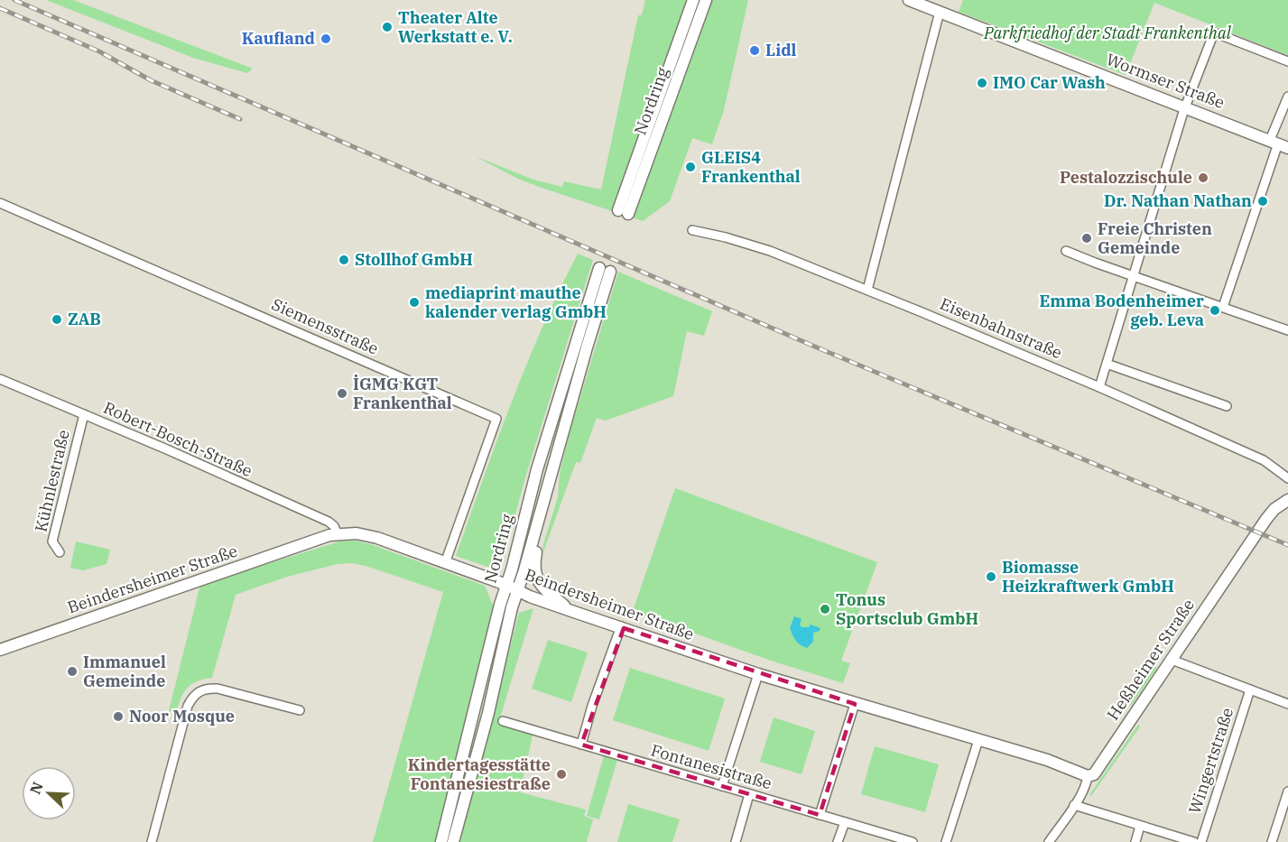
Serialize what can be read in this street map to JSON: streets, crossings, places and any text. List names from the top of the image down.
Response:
{
  "streets": {
    "street": [
      "Wormser Straße",
      "Nordring",
      "Siemensstraße",
      "Eisenbahnstraße",
      "Robert-Bosch-Straße",
      "Kühnlestraße",
      "Beindersheimer Straße",
      "Heßheimer Straße",
      "Wingertstraße",
      "Fontanesistraße"
    ]
  },
  "crossings": [
    ["Nordring", "Beindersheimer Straße"],
    ["Siemensstraße", "Beindersheimer Straße"],
    ["Robert-Bosch-Straße", "Kühnlestraße"],
    ["Robert-Bosch-Straße", "Beindersheimer Straße"],
    ["Beindersheimer Straße", "Heßheimer Straße"]
  ],
  "parks": ["Parkfriedhof der Stadt Frankenthal"],
  "places": [
    "Theater Alte Werkstatt e. V.",
    "Kaufland",
    "Lidl",
    "IMO Car Wash",
    "GLEIS4 Frankenthal",
    "Pestalozzischule",
    "Dr. Nathan Nathan",
    "Freie Christen Gemeinde",
    "Stollhof GmbH",
    "mediaprint mauthe kalender verlag GmbH",
    "Emma Bodenheimer geb. Leva",
    "ZAB",
    "İGMG KGT Frankenthal",
    "Biomasse Heizkraftwerk GmbH",
    "Tonus Sportsclub GmbH",
    "Immanuel Gemeinde",
    "Noor Mosque",
    "Kindertagesstätte Fontanesiestraße"
  ],
  "north": "top left"
}
